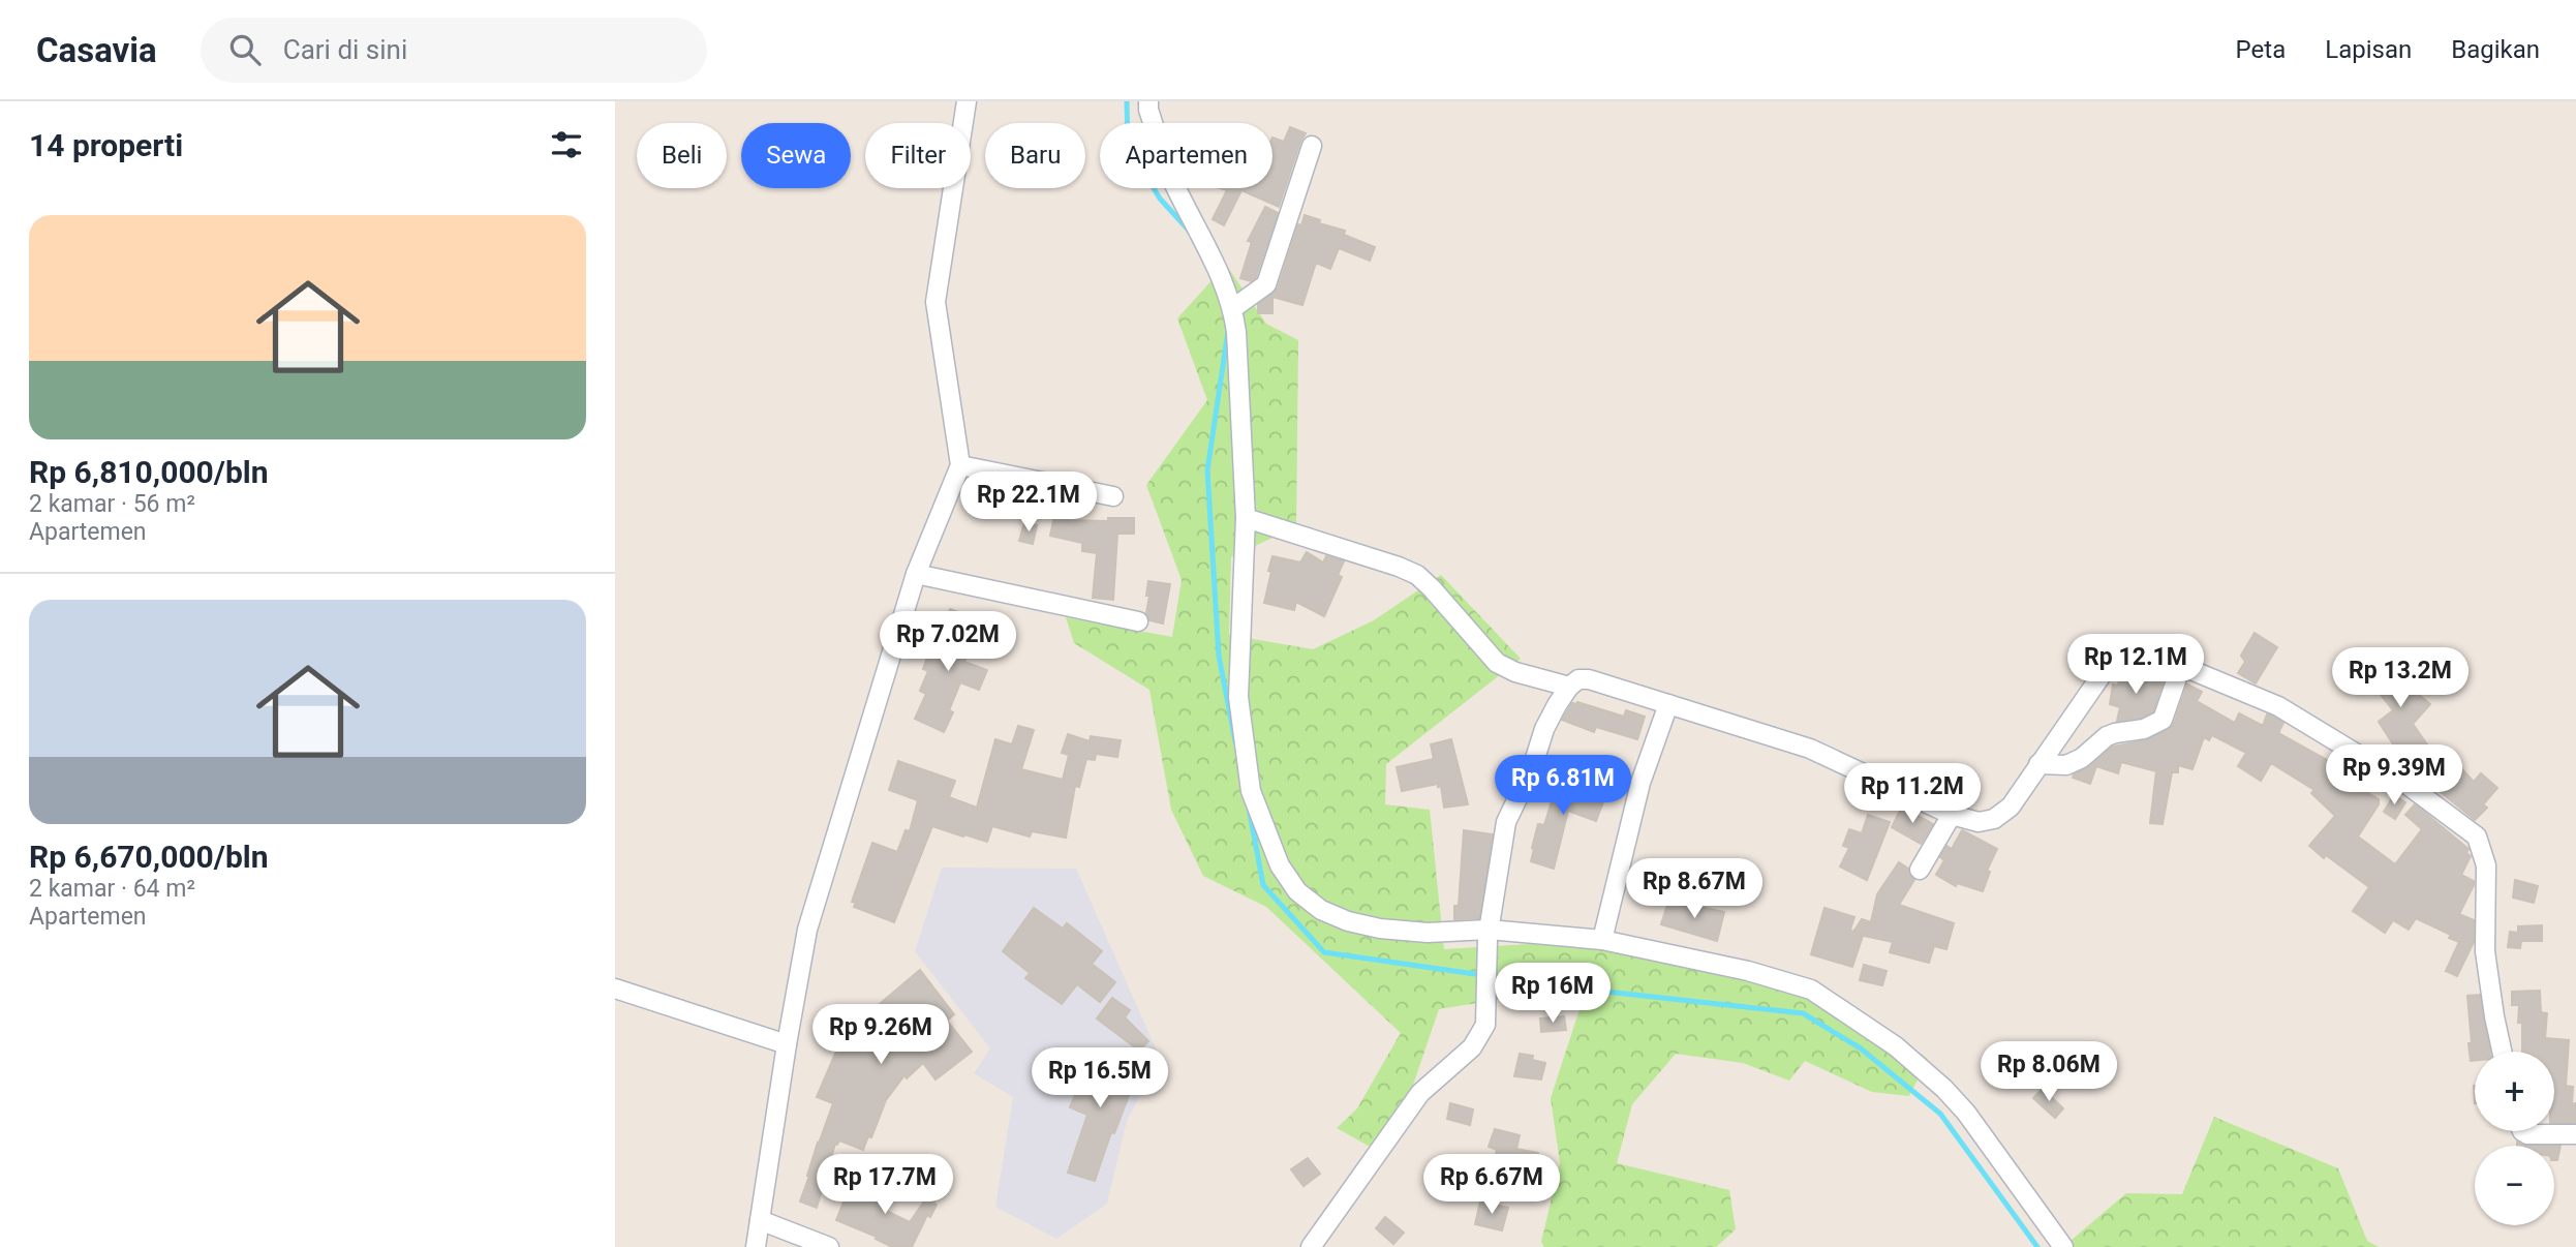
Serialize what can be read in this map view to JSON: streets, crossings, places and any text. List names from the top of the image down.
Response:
{
  "page": {
    "header": "Casavia",
    "search": "Cari di sini",
    "nav": ["Peta", "Lapisan", "Bagikan"],
    "heading": "14 properti",
    "chip": [
      "Beli",
      "Sewa",
      "Filter",
      "Baru",
      "Apartemen"
    ],
    "list": [
      {
        "name": "Rp 6,810,000/bln",
        "note": "2 kamar · 56 m² · Apartemen"
      },
      {
        "name": "Rp 6,670,000/bln",
        "note": "2 kamar · 64 m² · Apartemen"
      }
    ],
    "price": [
      "Rp 22.1M",
      "Rp 7.02M",
      "Rp 12.1M",
      "Rp 13.2M",
      "Rp 9.39M",
      "Rp 6.81M",
      "Rp 11.2M",
      "Rp 8.67M",
      "Rp 16M",
      "Rp 9.26M",
      "Rp 8.06M",
      "Rp 16.5M",
      "Rp 17.7M",
      "Rp 6.67M"
    ],
    "map_buttons": ["+", "−"]
  }
}
